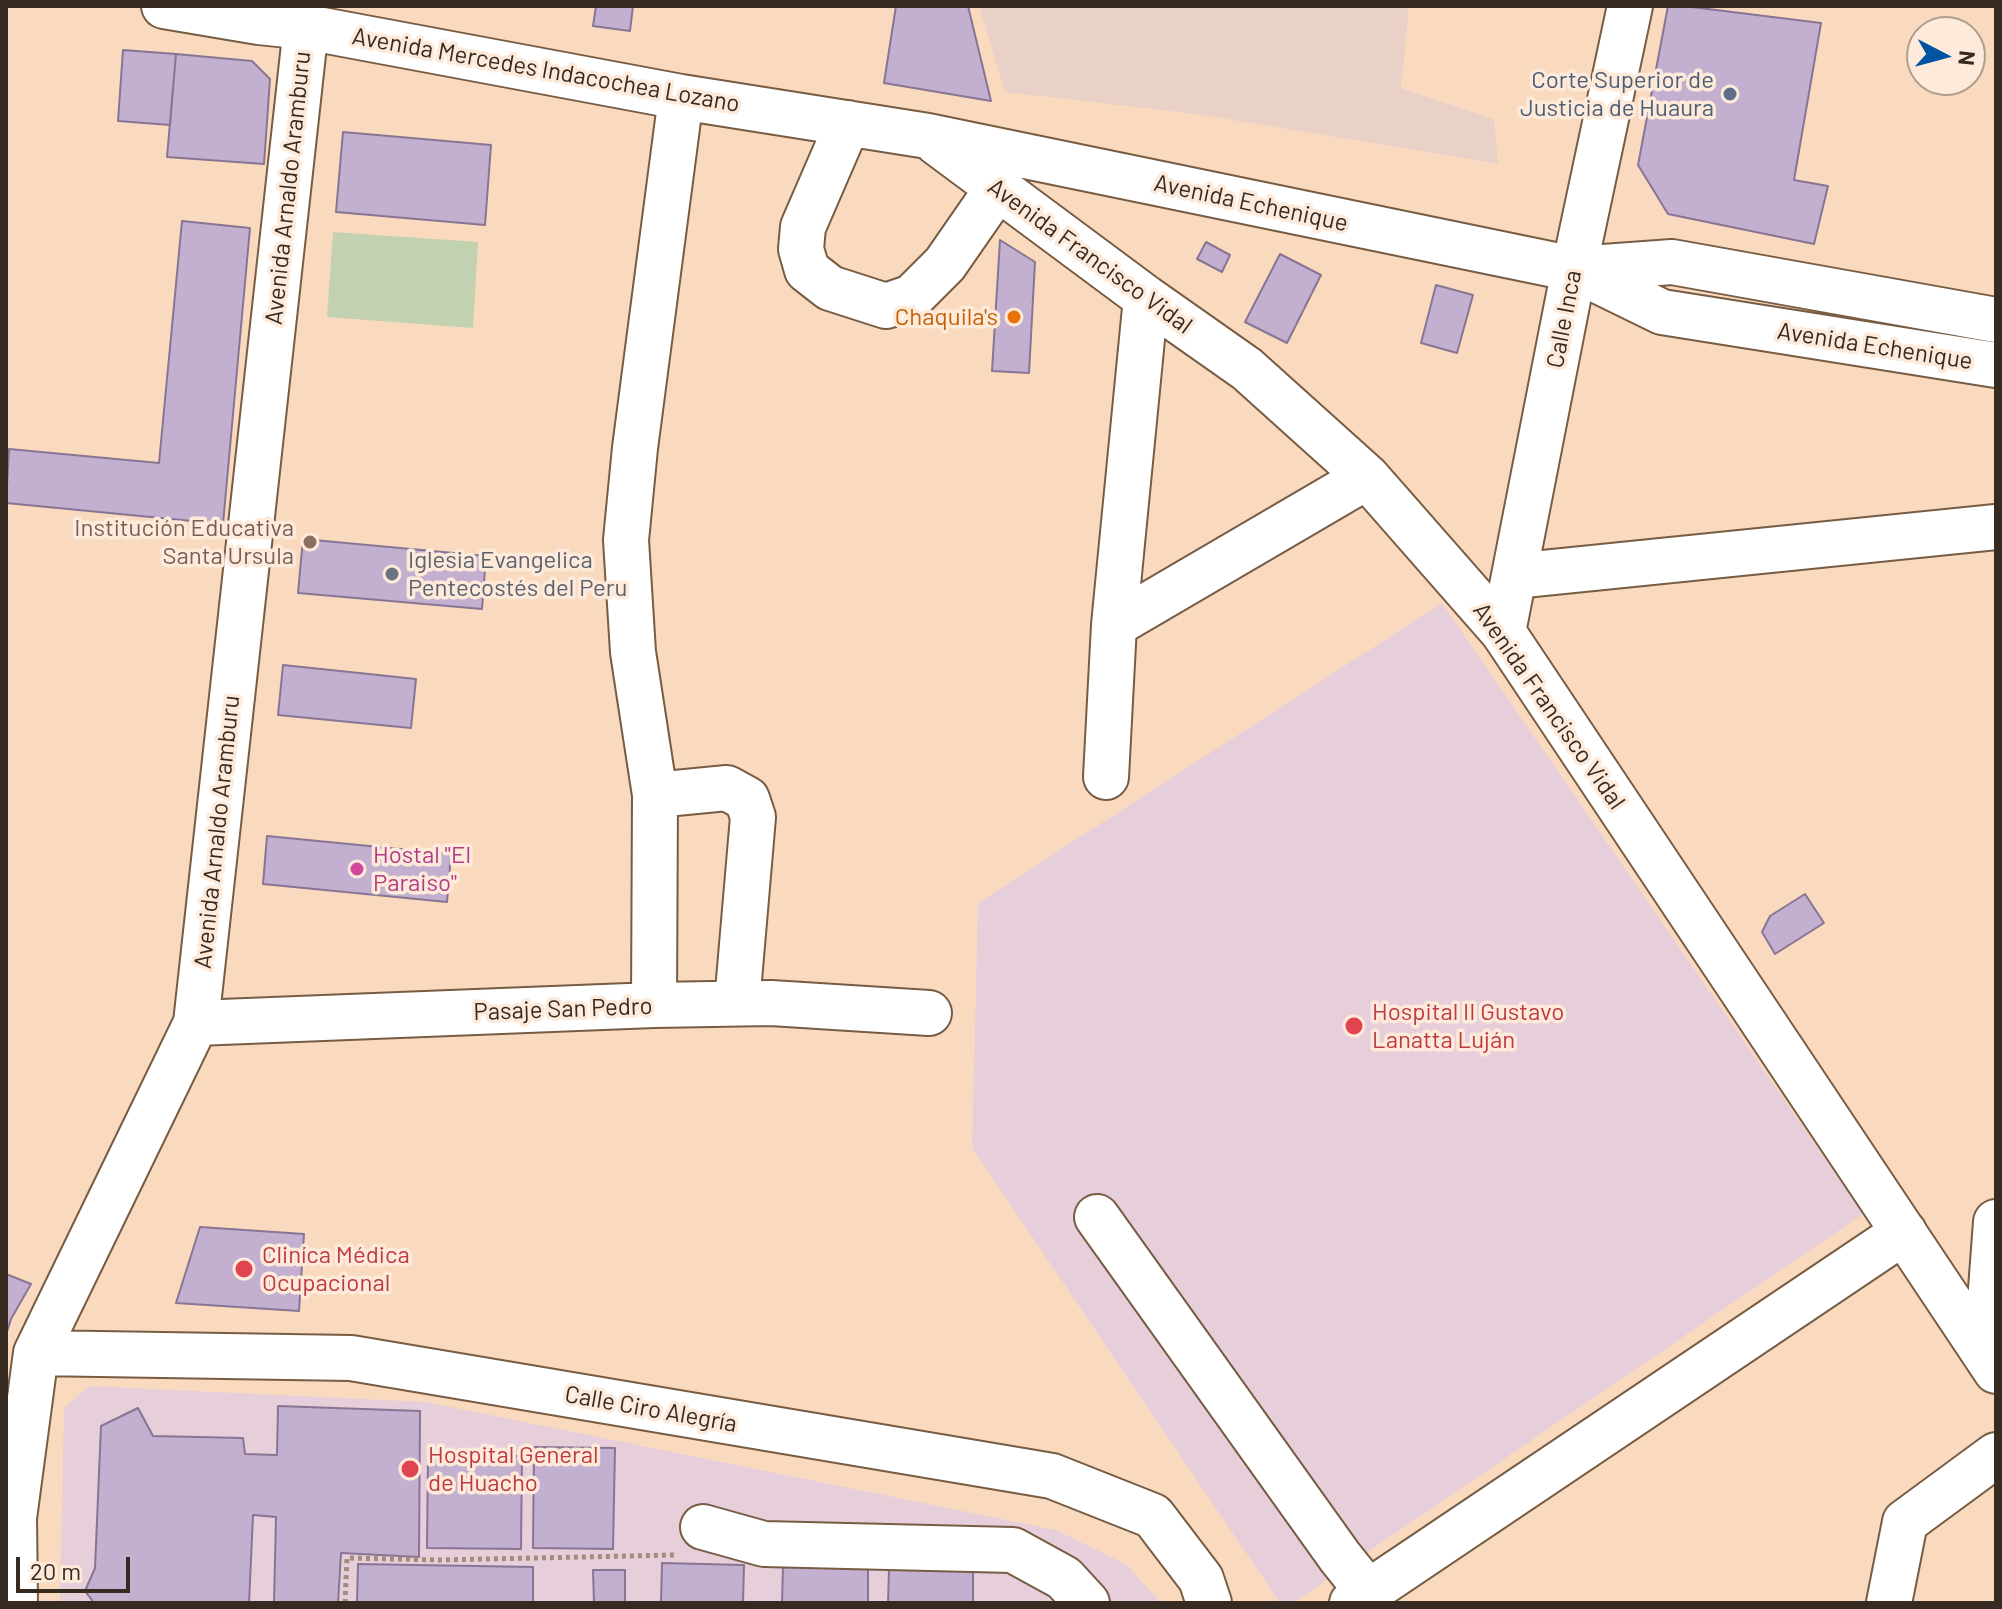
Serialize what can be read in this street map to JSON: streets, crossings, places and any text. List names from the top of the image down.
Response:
{
  "streets": {
    "street": [
      "Avenida Mercedes Indacochea Lozano",
      "Avenida Arnaldo Aramburu",
      "Avenida Echenique",
      "Avenida Francisco Vidal",
      "Calle Inca",
      "Pasaje San Pedro",
      "Calle Ciro Alegría"
    ]
  },
  "crossings": [
    ["Avenida Mercedes Indacochea Lozano", "Avenida Arnaldo Aramburu"],
    ["Avenida Mercedes Indacochea Lozano", "Avenida Echenique"],
    ["Avenida Mercedes Indacochea Lozano", "Avenida Francisco Vidal"],
    ["Avenida Arnaldo Aramburu", "Pasaje San Pedro"],
    ["Avenida Arnaldo Aramburu", "Calle Ciro Alegría"],
    ["Avenida Echenique", "Avenida Francisco Vidal"],
    ["Avenida Echenique", "Calle Inca"],
    ["Avenida Francisco Vidal", "Calle Inca"]
  ],
  "places": [
    "Corte Superior de Justicia de Huaura",
    "Chaquila's",
    "Institución Educativa Santa Ursula",
    "Iglesia Evangelica Pentecostés del Peru",
    "Hostal \"El Paraiso\"",
    "Hospital II Gustavo Lanatta Luján",
    "Cliníca Médica Ocupacional",
    "Hospital General de Huacho"
  ],
  "scale_bar": "20 m",
  "north": "right"
}
